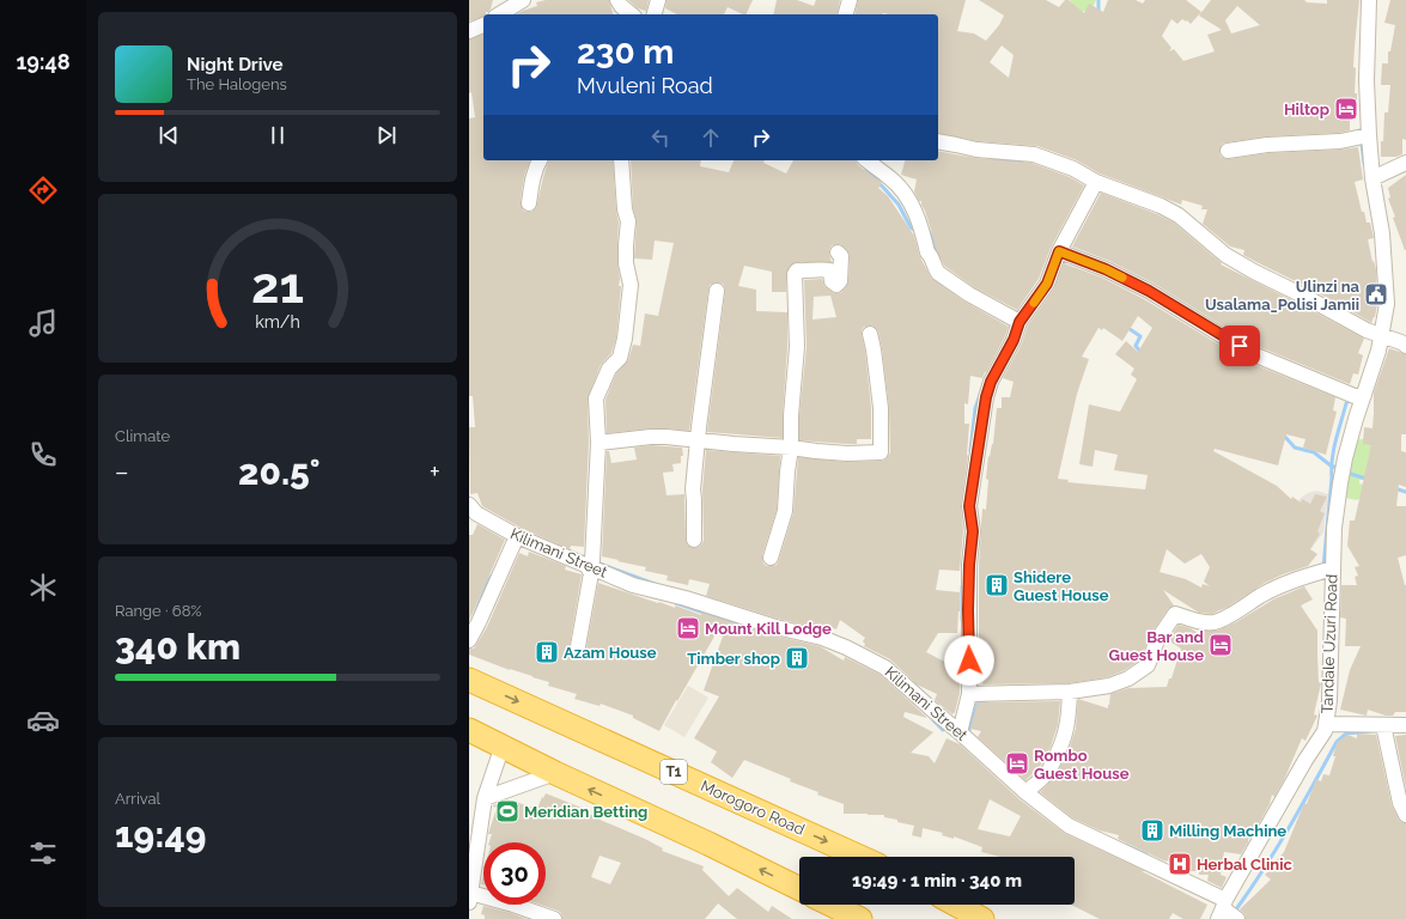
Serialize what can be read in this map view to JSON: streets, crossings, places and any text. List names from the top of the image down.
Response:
{
  "streets": {
    "highway": ["T1", "Morogoro Road"],
    "street": ["Kilimani Street", "Tandale Uzuri Road"]
  },
  "crossings": [
    ["Kilimani Street", "Tandale Uzuri Road"]
  ],
  "places": {
    "hotel": [
      "Hiltop",
      "Mount Kill Lodge",
      "Bar and Guest House",
      "Rombo Guest House"
    ],
    "public building": ["Ulinzi na Usalama_Polisi Jamii"],
    "building": [
      "Shidere Guest House",
      "Azam House",
      "Timber shop",
      "Milling Machine"
    ],
    "sports": ["Meridian Betting"],
    "hospital": ["Herbal Clinic"]
  },
  "page": {
    "tabs": "19:48",
    "turn": ["230 m", "Mvuleni Road"],
    "song": ["Night Drive", "The Halogens"],
    "tile": [
      "Climate",
      ["Range · 68%", "340 km"],
      ["Arrival", "19:49"]
    ],
    "heat": ["−", "20.5°", "+"],
    "limit": "30",
    "trip": "19:49 · 1 min · 340 m",
    "gauge": ["21", "km/h"]
  }
}
